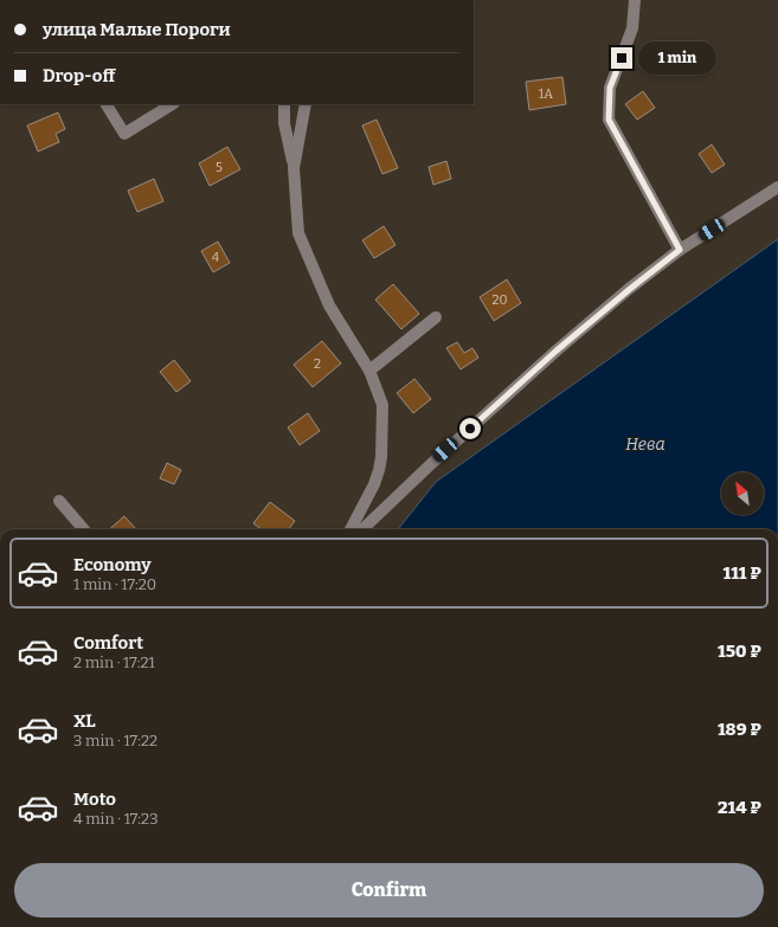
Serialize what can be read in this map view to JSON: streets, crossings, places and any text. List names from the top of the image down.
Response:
{
  "water": ["Нева"],
  "house_numbers": [
    "1А",
    "5",
    "4",
    "20",
    "2"
  ],
  "north": "top left",
  "page": {
    "banner": ["улица Малые Пороги", "Drop-off"],
    "bubble": "1 min",
    "list": [
      {
        "name": "Economy",
        "note": "1 min · 17:20",
        "value": "111 ₽"
      },
      {
        "name": "Comfort",
        "note": "2 min · 17:21",
        "value": "150 ₽"
      },
      {
        "name": "XL",
        "note": "3 min · 17:22",
        "value": "189 ₽"
      },
      {
        "name": "Moto",
        "note": "4 min · 17:23",
        "value": "214 ₽"
      }
    ],
    "buttons": "Confirm"
  }
}
